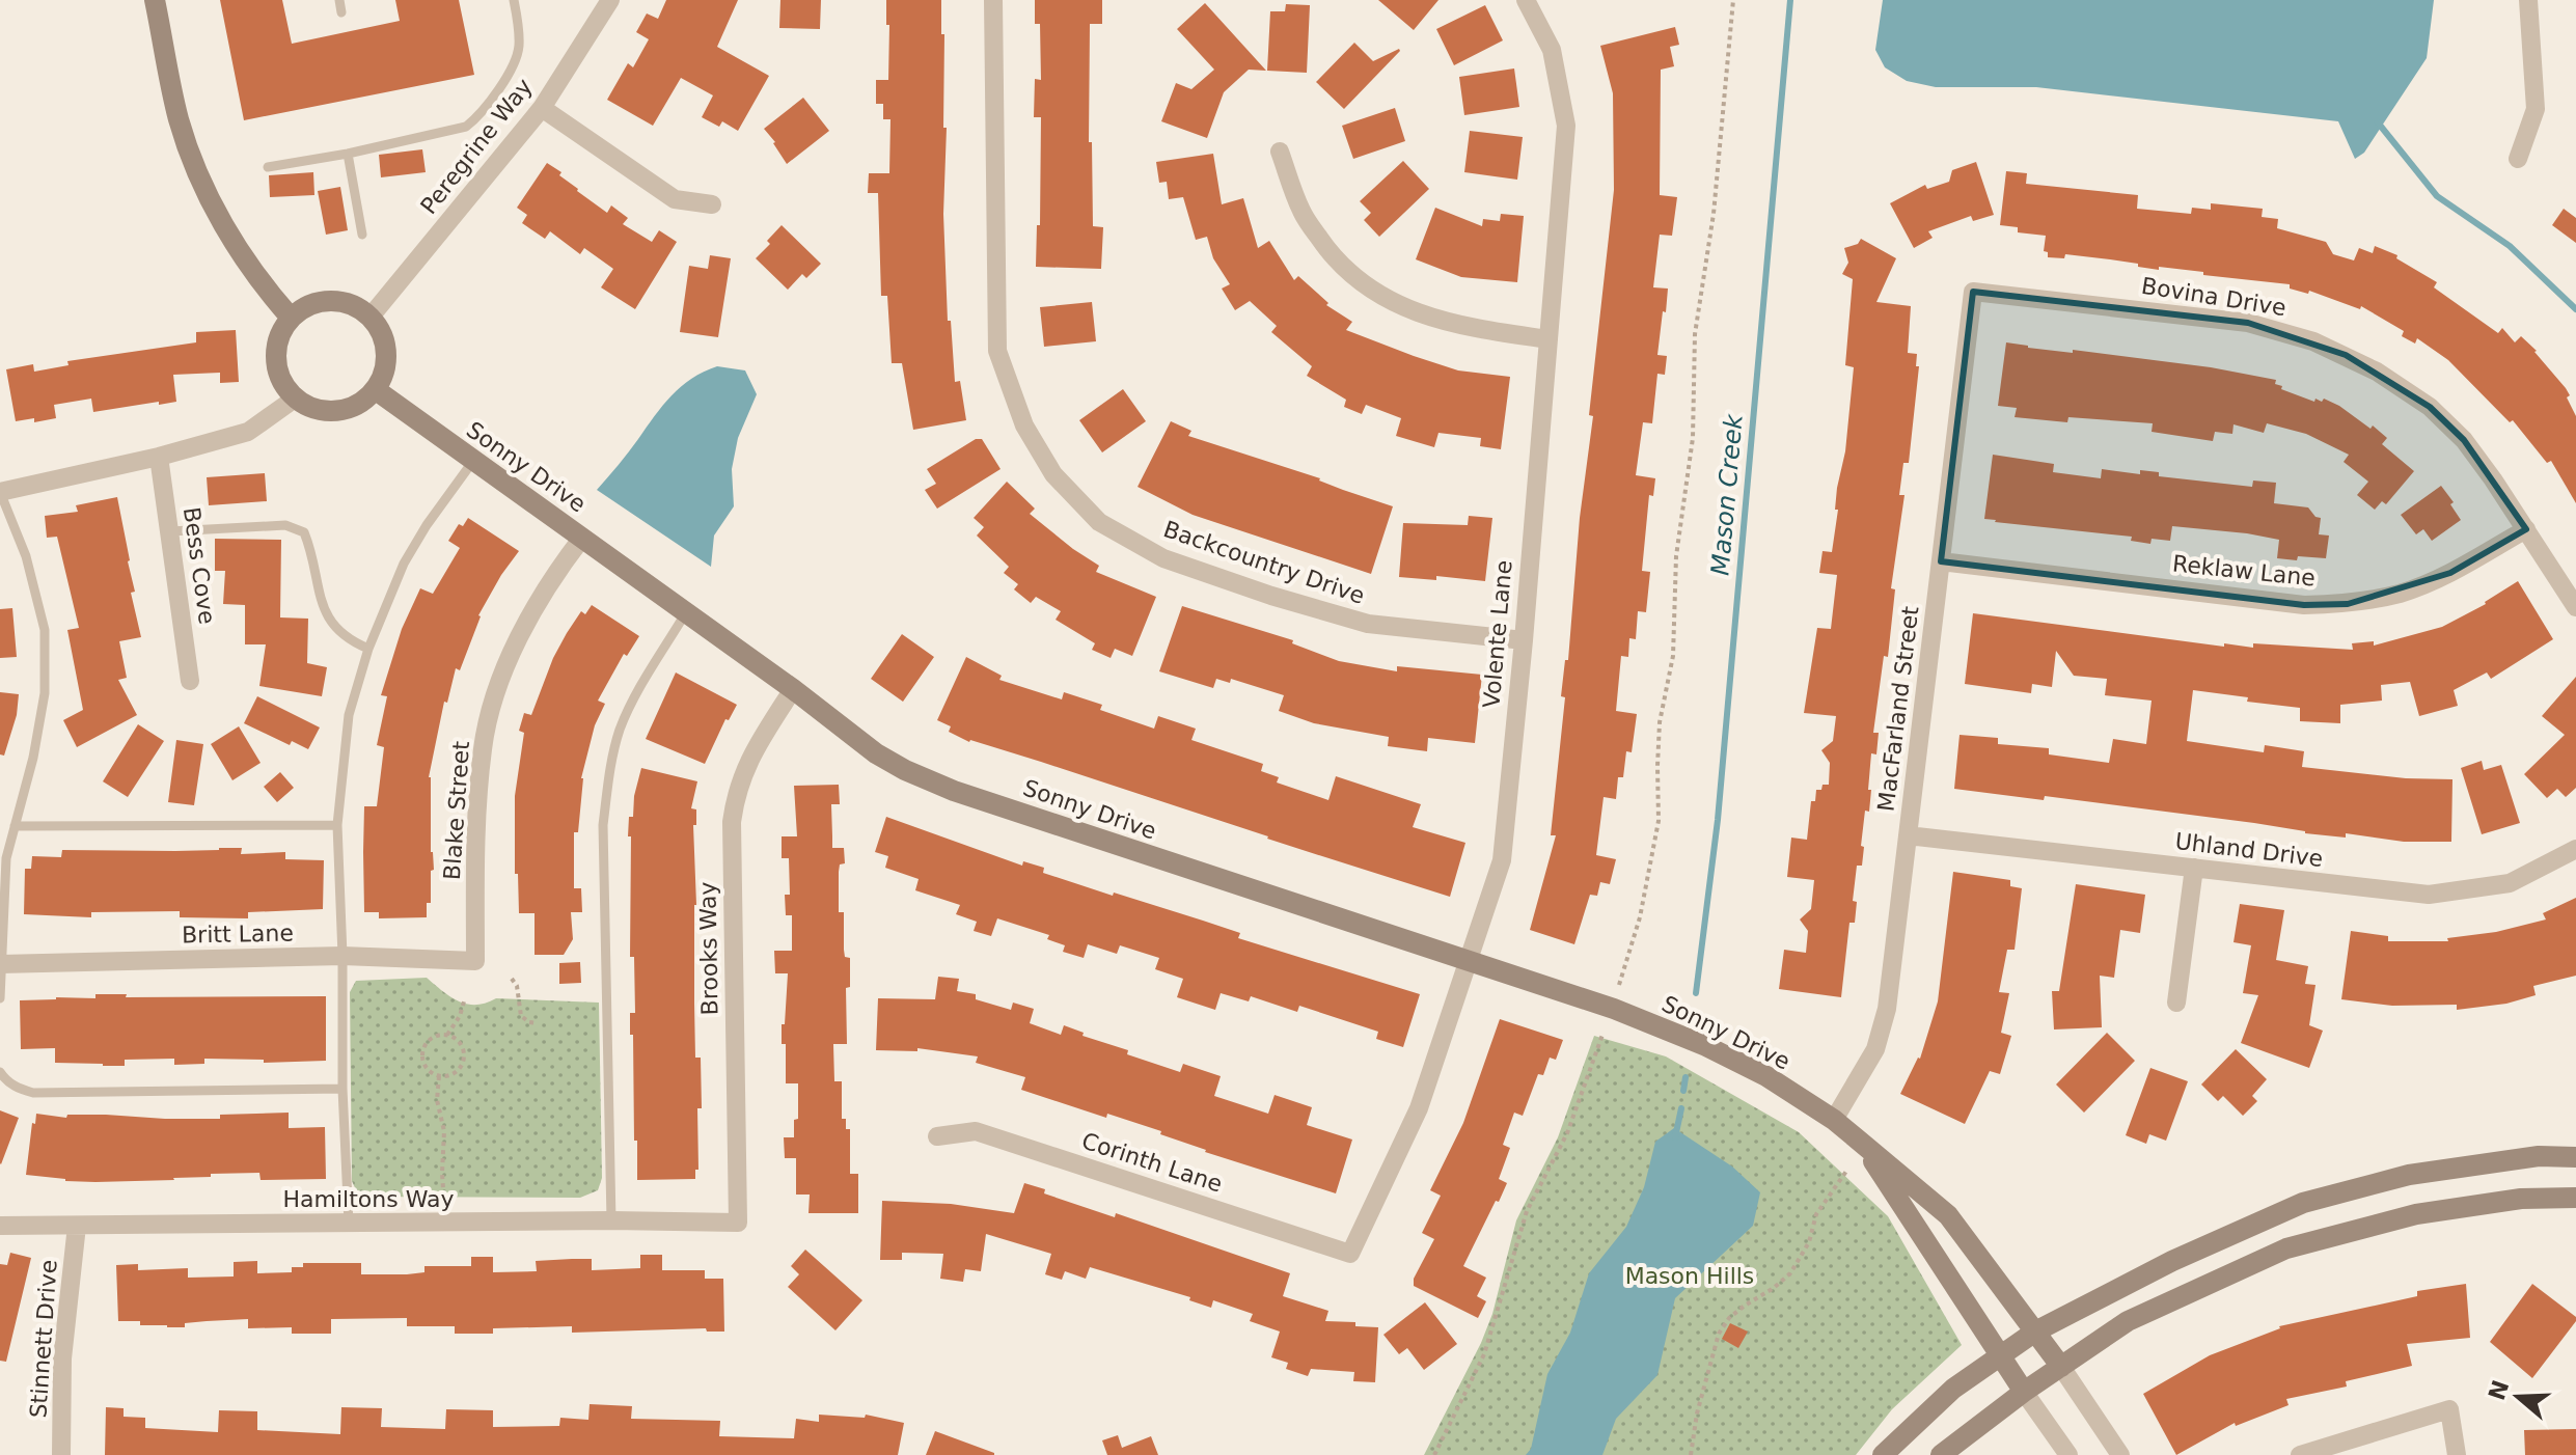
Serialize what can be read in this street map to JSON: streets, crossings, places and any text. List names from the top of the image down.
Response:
{
  "streets": {
    "street": [
      "Peregrine Way",
      "Bovina Drive",
      "Sonny Drive",
      "Backcountry Drive",
      "Bess Cove",
      "Reklaw Lane",
      "Volente Lane",
      "MacFarland Street",
      "Blake Street",
      "Uhland Drive",
      "Britt Lane",
      "Brooks Way",
      "Corinth Lane",
      "Hamiltons Way",
      "Stinnett Drive"
    ]
  },
  "crossings": [
    ["Peregrine Way", "Sonny Drive"],
    ["Bovina Drive", "Reklaw Lane"],
    ["Bovina Drive", "MacFarland Street"],
    ["Sonny Drive", "Volente Lane"],
    ["Sonny Drive", "MacFarland Street"],
    ["Sonny Drive", "Blake Street"],
    ["Sonny Drive", "Brooks Way"],
    ["Backcountry Drive", "Volente Lane"],
    ["Reklaw Lane", "MacFarland Street"],
    ["Volente Lane", "Corinth Lane"],
    ["MacFarland Street", "Uhland Drive"],
    ["Blake Street", "Britt Lane"],
    ["Brooks Way", "Hamiltons Way"],
    ["Hamiltons Way", "Stinnett Drive"]
  ],
  "water": ["Mason Creek"],
  "parks": ["Mason Hills"],
  "north": "left"
}
